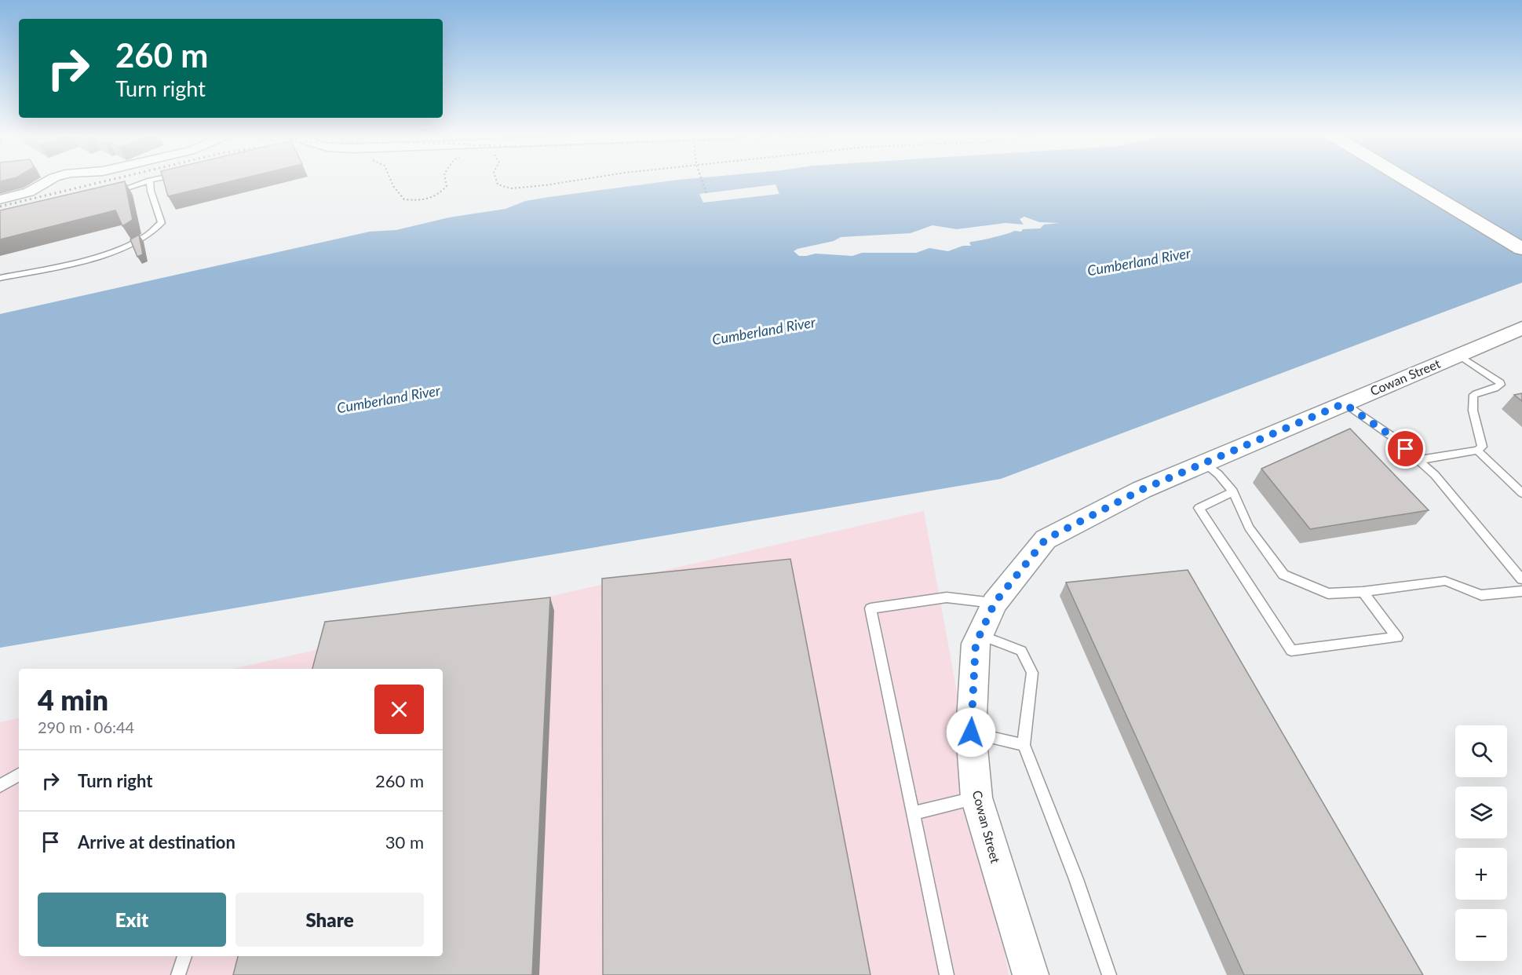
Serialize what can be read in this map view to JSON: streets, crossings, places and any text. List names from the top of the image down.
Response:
{
  "streets": {
    "street": ["Cowan Street"]
  },
  "water": ["Cumberland River"],
  "page": {
    "turn": ["260 m", "Turn right"],
    "heading": ["4 min", "290 m · 06:44"],
    "map_buttons": ["+", "−"],
    "list": [
      {
        "name": "Turn right",
        "value": "260 m"
      },
      {
        "name": "Arrive at destination",
        "value": "30 m"
      }
    ],
    "buttons": ["Exit", "Share"]
  }
}
